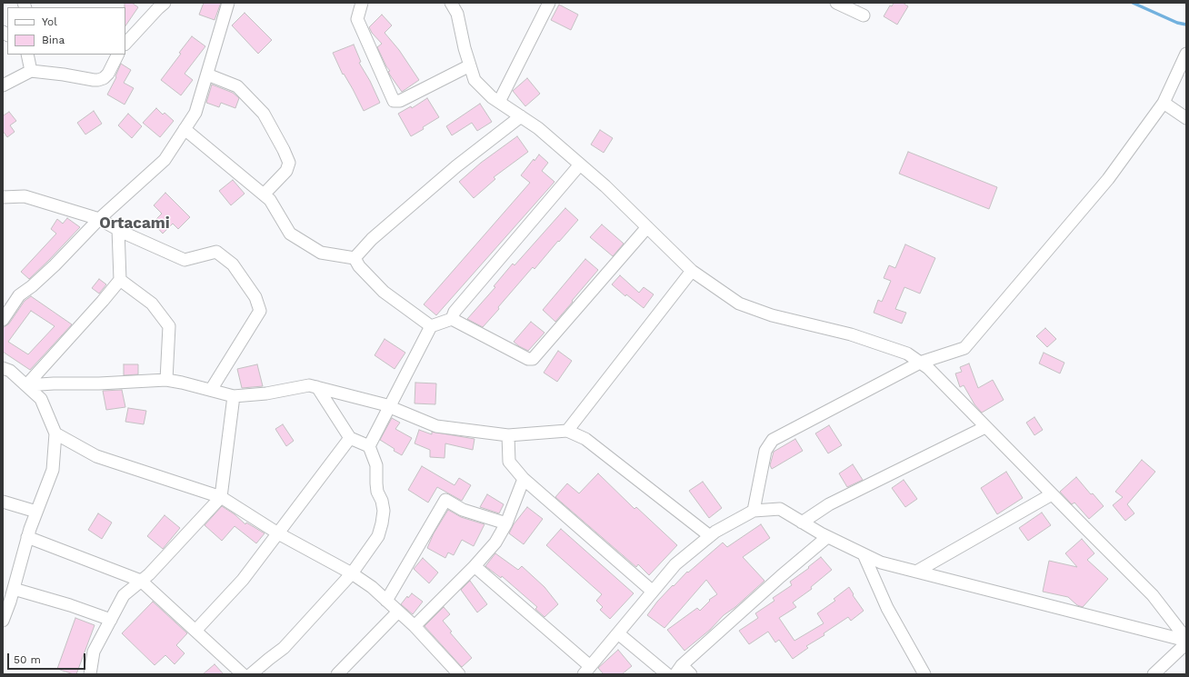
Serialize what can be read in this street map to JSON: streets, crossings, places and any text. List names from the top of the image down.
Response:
{
  "districts": ["Ortacami"],
  "legend": ["Yol", "Bina"],
  "scale_bar": "50 m"
}
